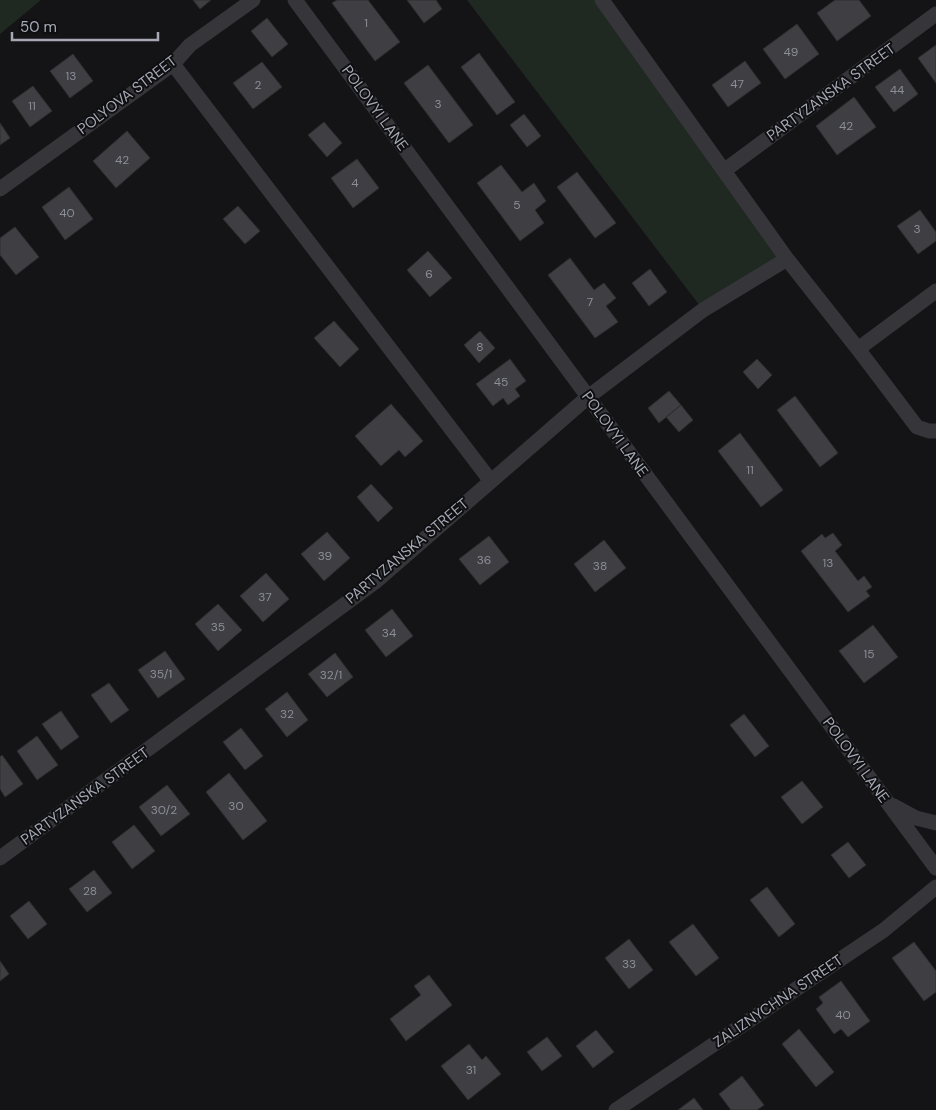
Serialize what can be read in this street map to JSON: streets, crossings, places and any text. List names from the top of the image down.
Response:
{
  "streets": {
    "street": [
      "PARTYZANSKA STREET",
      "POLYOVA STREET",
      "POLOVYI LANE",
      "ZALIZNYCHNA STREET"
    ]
  },
  "crossings": [
    ["PARTYZANSKA STREET", "POLOVYI LANE"]
  ],
  "house_numbers": [
    "1",
    "49",
    "13",
    "47",
    "2",
    "44",
    "3",
    "11",
    "42",
    "42",
    "4",
    "5",
    "40",
    "3",
    "6",
    "7",
    "8",
    "45",
    "11",
    "39",
    "36",
    "13",
    "38",
    "37",
    "35",
    "34",
    "15",
    "35/1",
    "32/1",
    "32",
    "30",
    "30/2",
    "28",
    "33",
    "40",
    "31"
  ],
  "scale_bar": "50 m"
}
